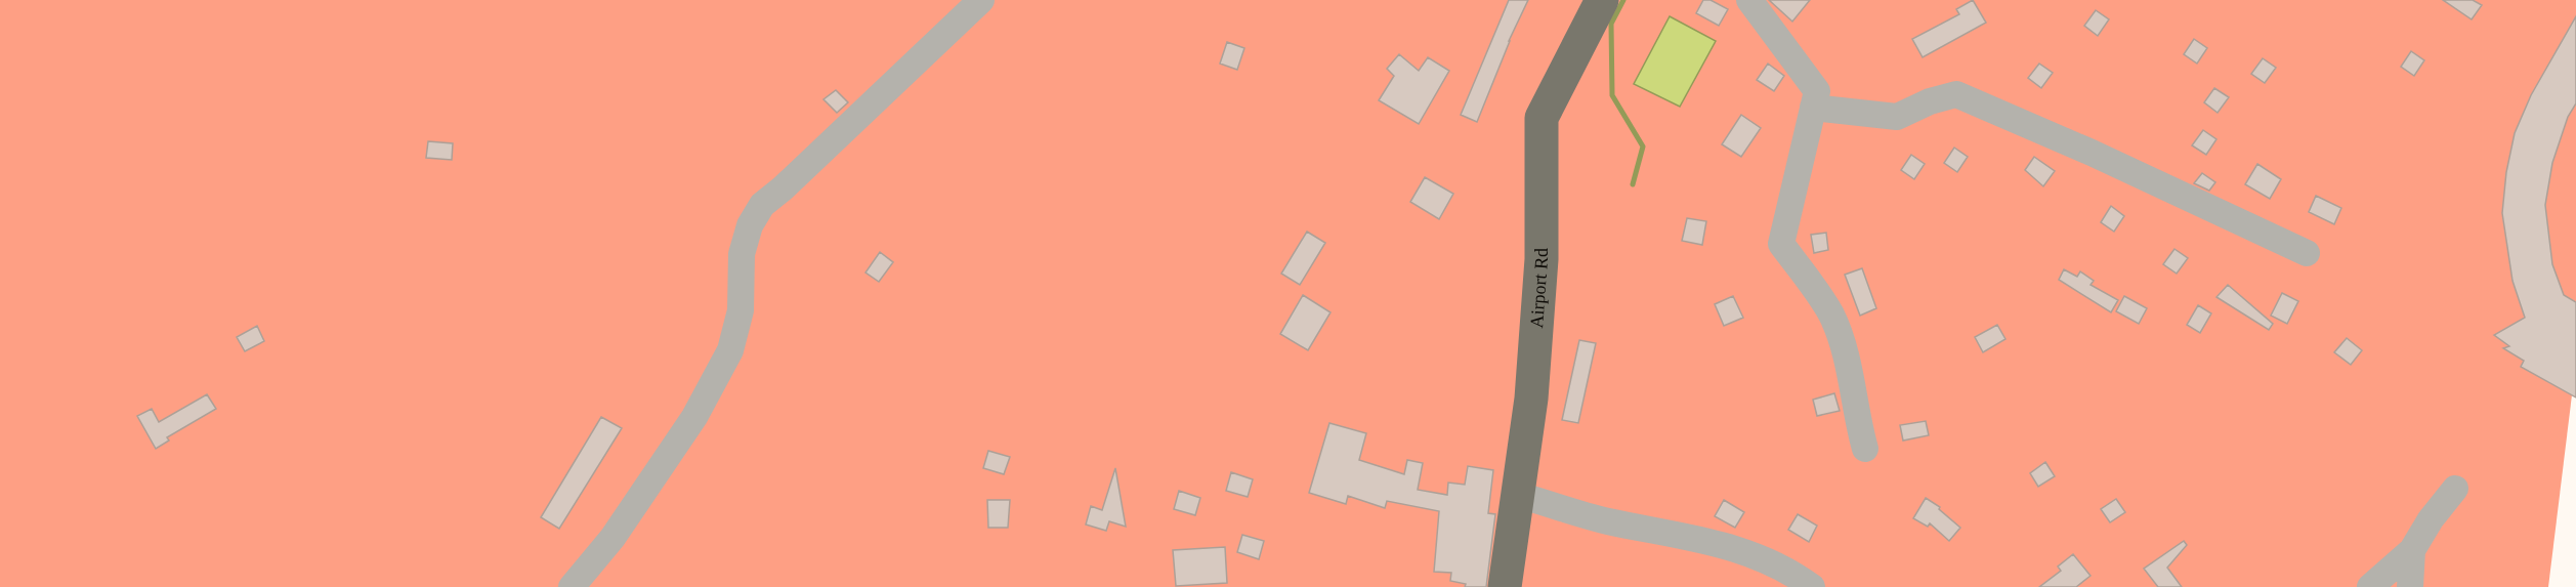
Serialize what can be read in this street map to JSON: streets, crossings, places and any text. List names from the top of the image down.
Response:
{
  "streets": {
    "main road": ["Airport Rd"]
  }
}
